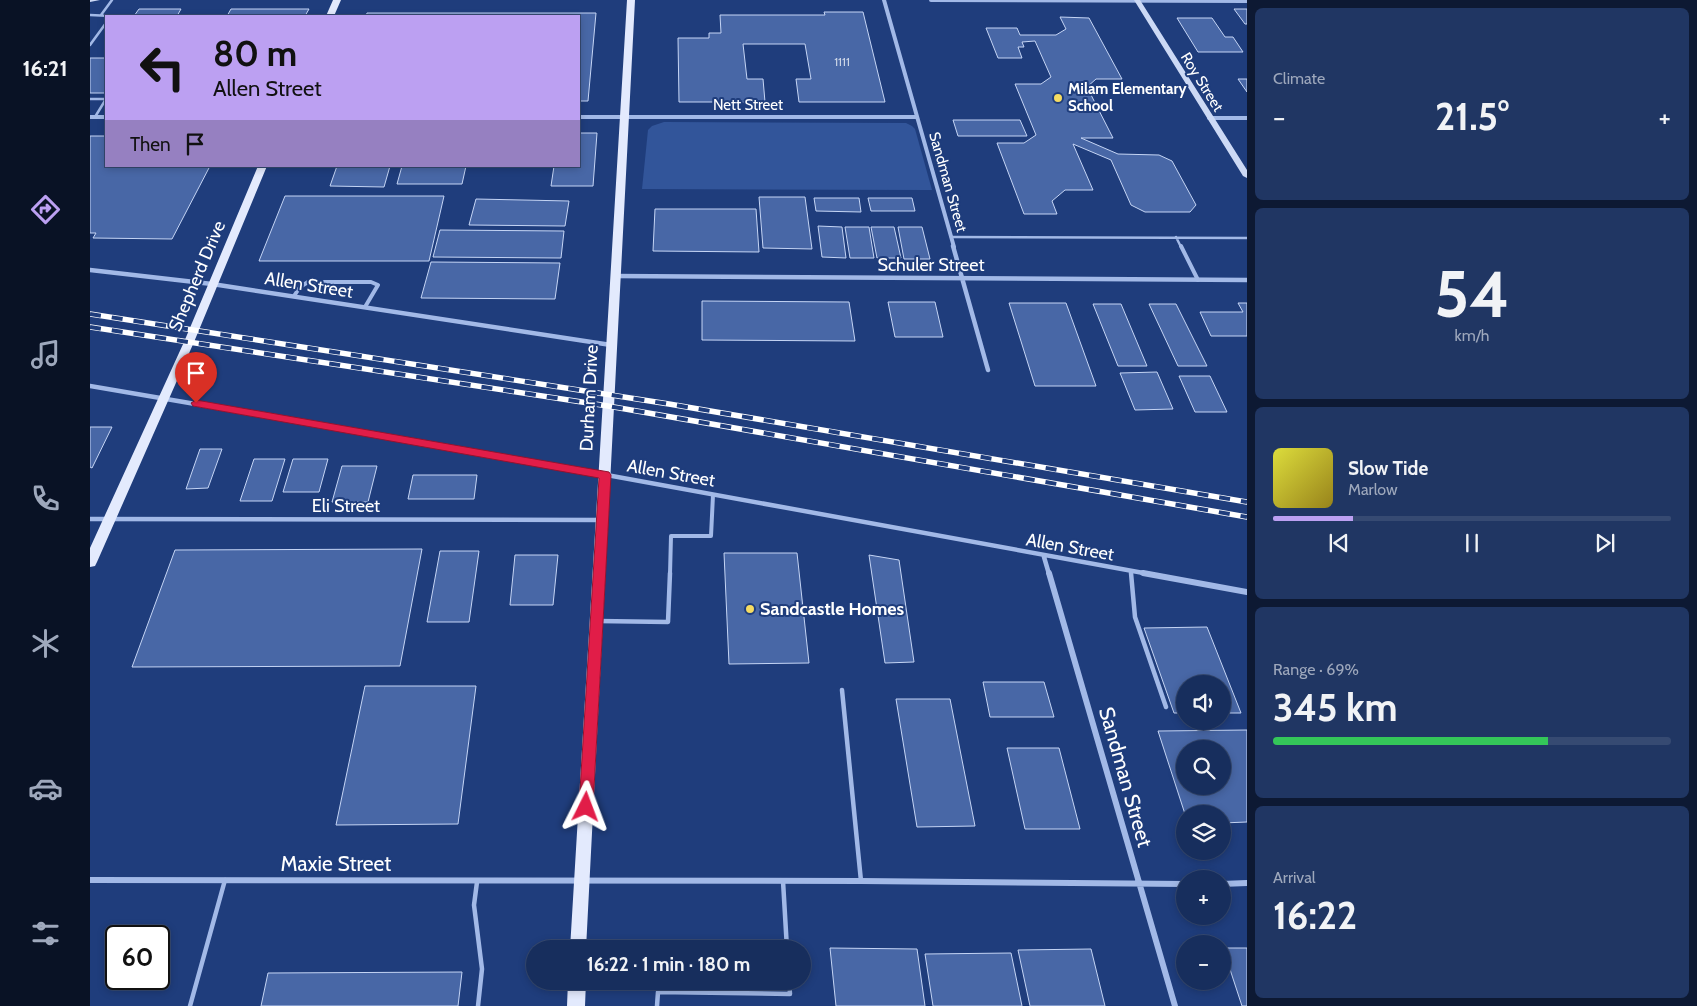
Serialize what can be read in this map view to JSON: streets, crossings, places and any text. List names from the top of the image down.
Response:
{
  "streets": {
    "main road": ["Shepherd Drive", "Durham Drive"],
    "street": [
      "Roy Street",
      "Nett Street",
      "Sandman Street",
      "Schuler Street",
      "Allen Street",
      "Eli Street",
      "Maxie Street"
    ]
  },
  "crossings": [
    ["Nett Street", "Sandman Street"],
    ["Nett Street", "Durham Drive"],
    ["Sandman Street", "Schuler Street"],
    ["Sandman Street", "Allen Street"],
    ["Sandman Street", "Maxie Street"],
    ["Schuler Street", "Durham Drive"],
    ["Shepherd Drive", "Allen Street"],
    ["Shepherd Drive", "Eli Street"],
    ["Allen Street", "Durham Drive"],
    ["Durham Drive", "Eli Street"],
    ["Durham Drive", "Maxie Street"]
  ],
  "places": ["Milam Elementary School", "Sandcastle Homes"],
  "house_numbers": ["1111"],
  "page": {
    "tabs": "16:21",
    "tile": [
      "Climate",
      ["54", "km/h"],
      ["Range · 69%", "345 km"],
      ["Arrival", "16:22"]
    ],
    "turn": ["80 m", "Allen Street"],
    "heat": ["−", "21.5°", "+"],
    "then": "Then",
    "song": ["Slow Tide", "Marlow"],
    "map_buttons": ["+", "−"],
    "limit": "60",
    "trip": "16:22 · 1 min · 180 m"
  }
}
